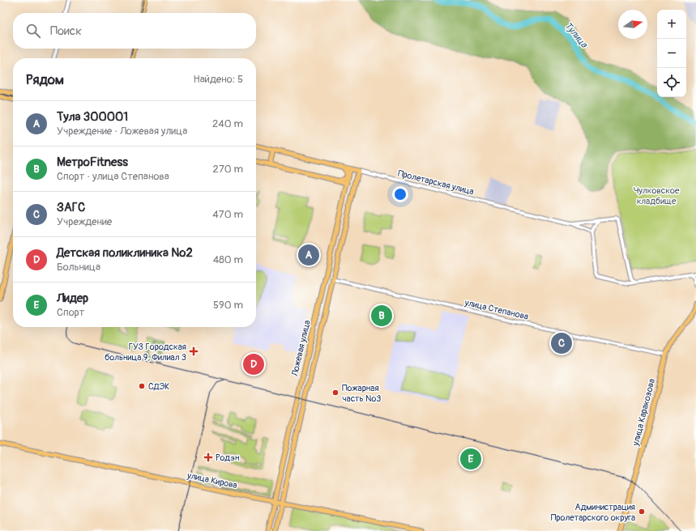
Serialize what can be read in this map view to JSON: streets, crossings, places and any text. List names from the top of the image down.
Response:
{
  "streets": {
    "main road": [
      "Пролетарская улица",
      "улица Степанова",
      "Ложевая улица",
      "улица Каракозова",
      "улица Кирова"
    ]
  },
  "crossings": [
    ["Пролетарская улица", "Ложевая улица"],
    ["улица Степанова", "Ложевая улица"],
    ["улица Степанова", "улица Каракозова"],
    ["Ложевая улица", "улица Кирова"]
  ],
  "water": ["Тулица"],
  "parks": ["Чулковское кладбище"],
  "places": {
    "health": ["ГУЗ Городская больница 9, Филиал 3", "Родэн"],
    "other": ["СДЭК", "Пожарная часть №3", "Администрация Пролетарского округа"]
  },
  "north": "right",
  "page": {
    "map_buttons": ["+", "−"],
    "search": "Поиск",
    "heading": ["Рядом", "Найдено: 5"],
    "list": [
      {
        "mark": "A",
        "name": "Тула 300001",
        "note": "Учреждение · Ложевая улица",
        "value": "240 m"
      },
      {
        "mark": "B",
        "name": "МетроFitness",
        "note": "Спорт · улица Степанова",
        "value": "270 m"
      },
      {
        "mark": "C",
        "name": "ЗАГС",
        "note": "Учреждение",
        "value": "470 m"
      },
      {
        "mark": "D",
        "name": "Детская поликлиника №2",
        "note": "Больница",
        "value": "480 m"
      },
      {
        "mark": "E",
        "name": "Лидер",
        "note": "Спорт",
        "value": "590 m"
      }
    ],
    "pins": [
      "A",
      "B",
      "C",
      "D",
      "E"
    ]
  }
}
